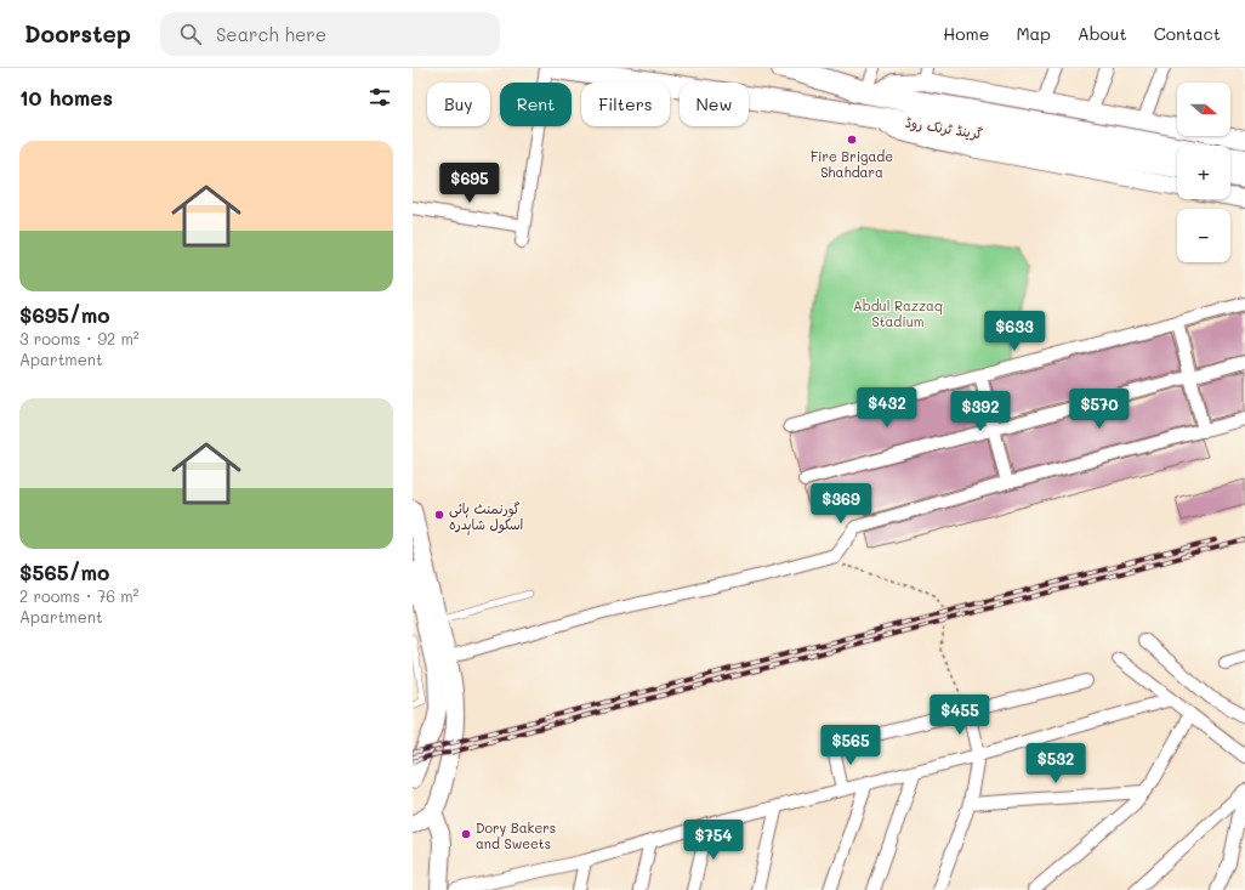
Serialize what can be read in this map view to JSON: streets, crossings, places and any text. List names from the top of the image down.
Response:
{
  "streets": {
    "highway": ["گرینڈ ٹرنک روڈ"]
  },
  "parks": ["Abdul Razzaq Stadium"],
  "places": ["Fire Brigade Shahdara", "گورنمنٹ ہائی اسکول شاہدرہ", "Dory Bakers and Sweets"],
  "north": "right",
  "page": {
    "header": "Doorstep",
    "search": "Search here",
    "nav": [
      "Home",
      "Map",
      "About",
      "Contact"
    ],
    "heading": "10 homes",
    "map_buttons": ["+", "−"],
    "chip": [
      "Buy",
      "Rent",
      "Filters",
      "New"
    ],
    "list": [
      {
        "name": "$695/mo",
        "note": "3 rooms · 92 m² · Apartment"
      },
      {
        "name": "$565/mo",
        "note": "2 rooms · 76 m² · Apartment"
      }
    ],
    "price": [
      "$695",
      "$633",
      "$432",
      "$570",
      "$392",
      "$369",
      "$455",
      "$565",
      "$532",
      "$754"
    ]
  }
}
